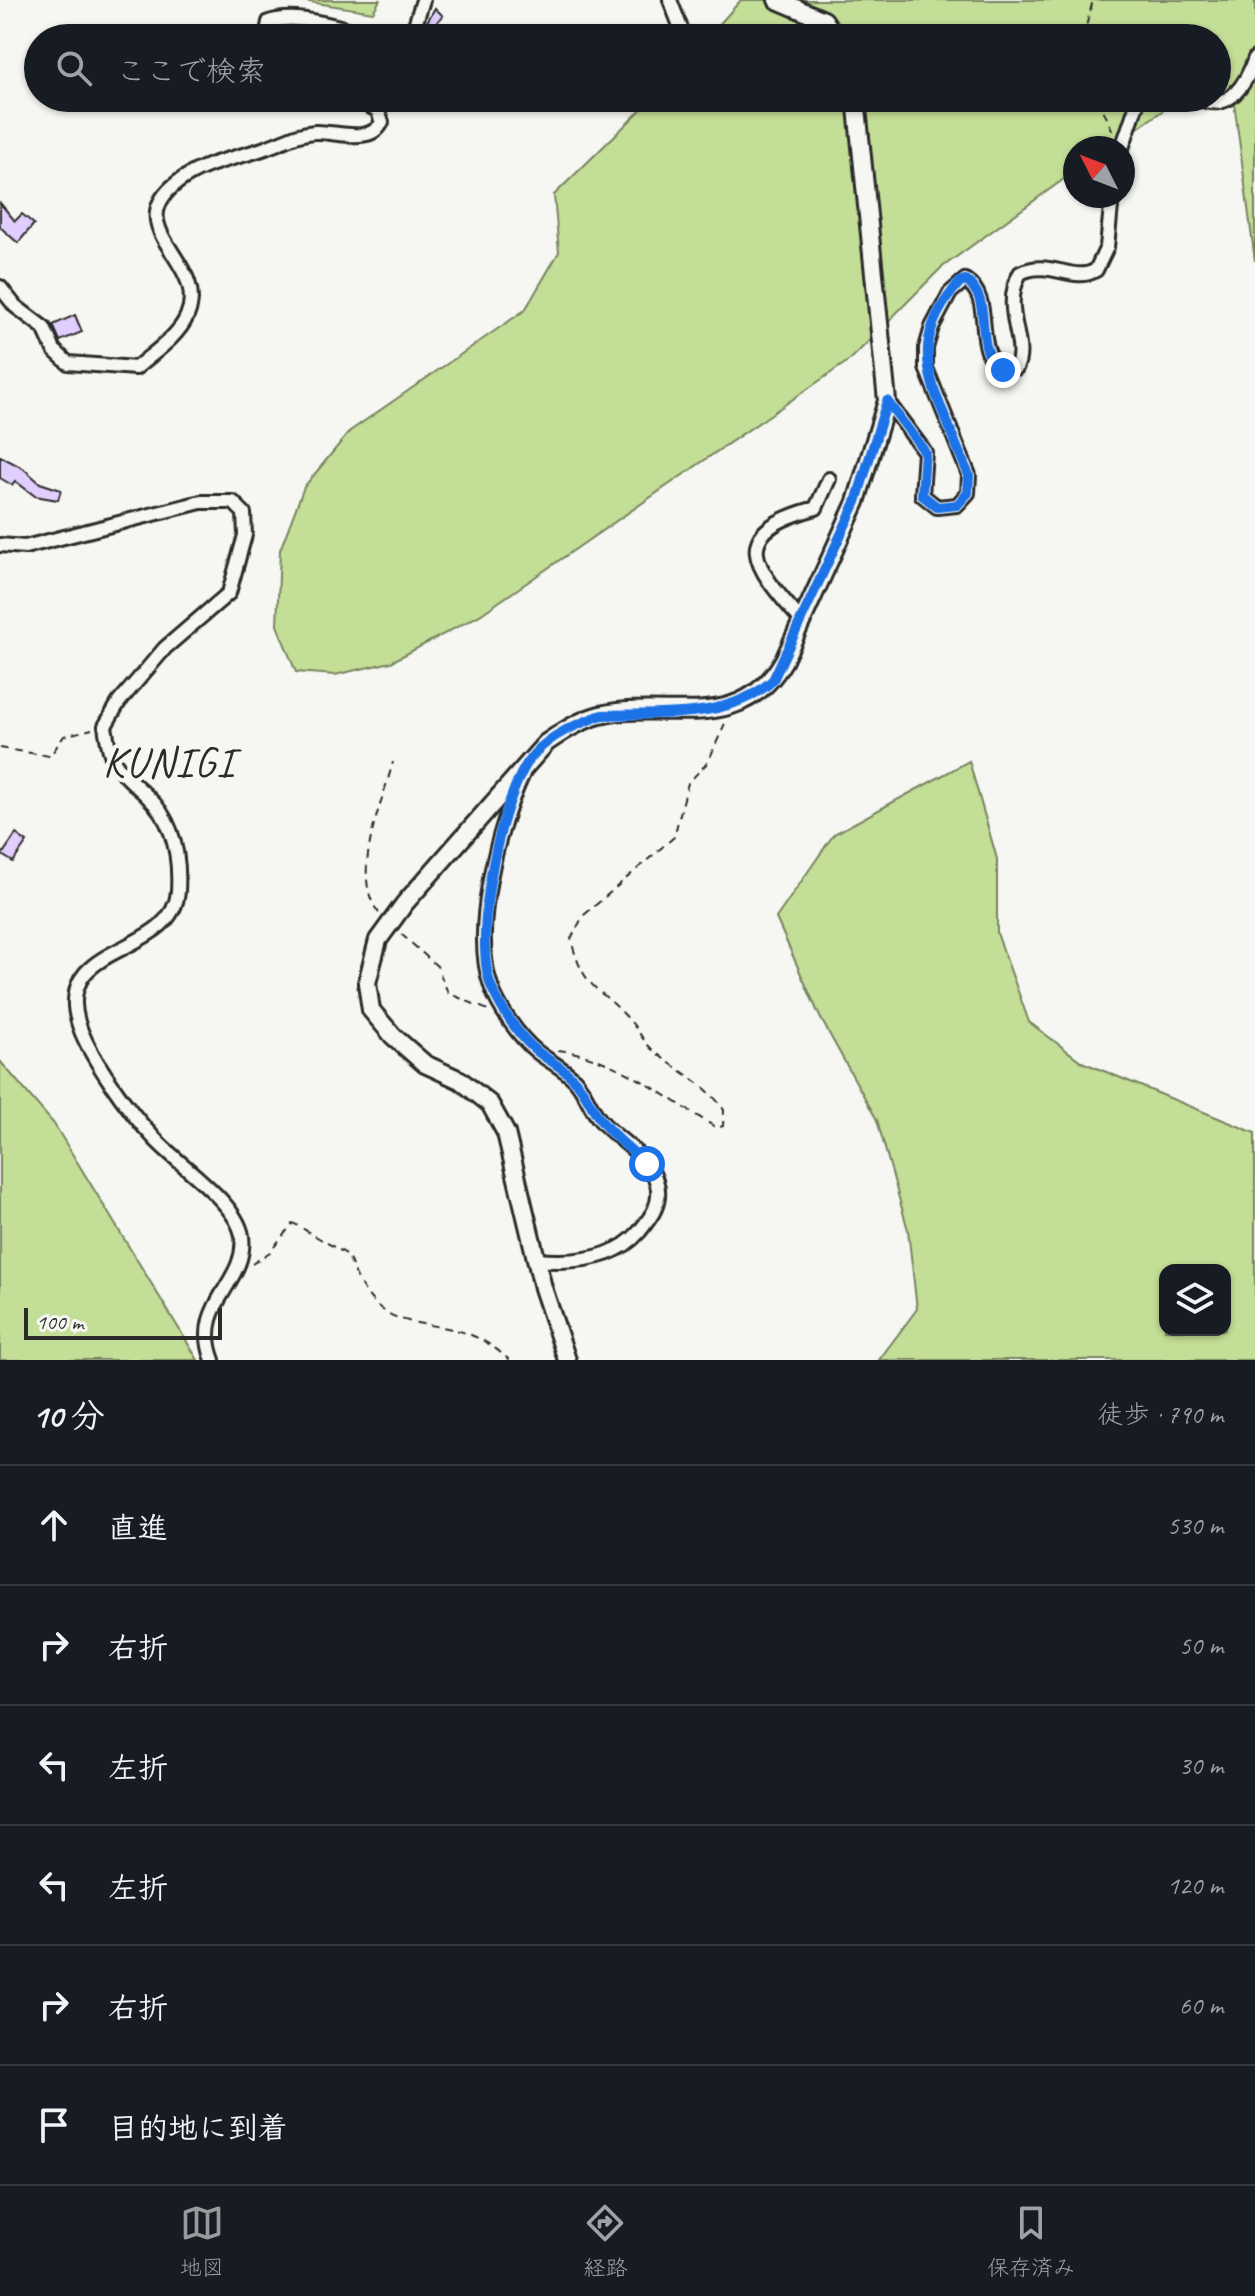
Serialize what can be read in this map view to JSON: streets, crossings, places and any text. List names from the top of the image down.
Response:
{
  "districts": ["KUNIGI"],
  "scale_bar": "100 m",
  "north": "top left",
  "page": {
    "search": "ここで検索",
    "scale": "100 m",
    "heading": ["10 分", "徒歩 · 790 m"],
    "list": [
      ["直進", "530 m"],
      ["右折", "50 m"],
      ["左折", "30 m"],
      ["左折", "120 m"],
      ["右折", "60 m"],
      "目的地に到着"
    ],
    "nav": ["地図", "経路", "保存済み"]
  }
}
